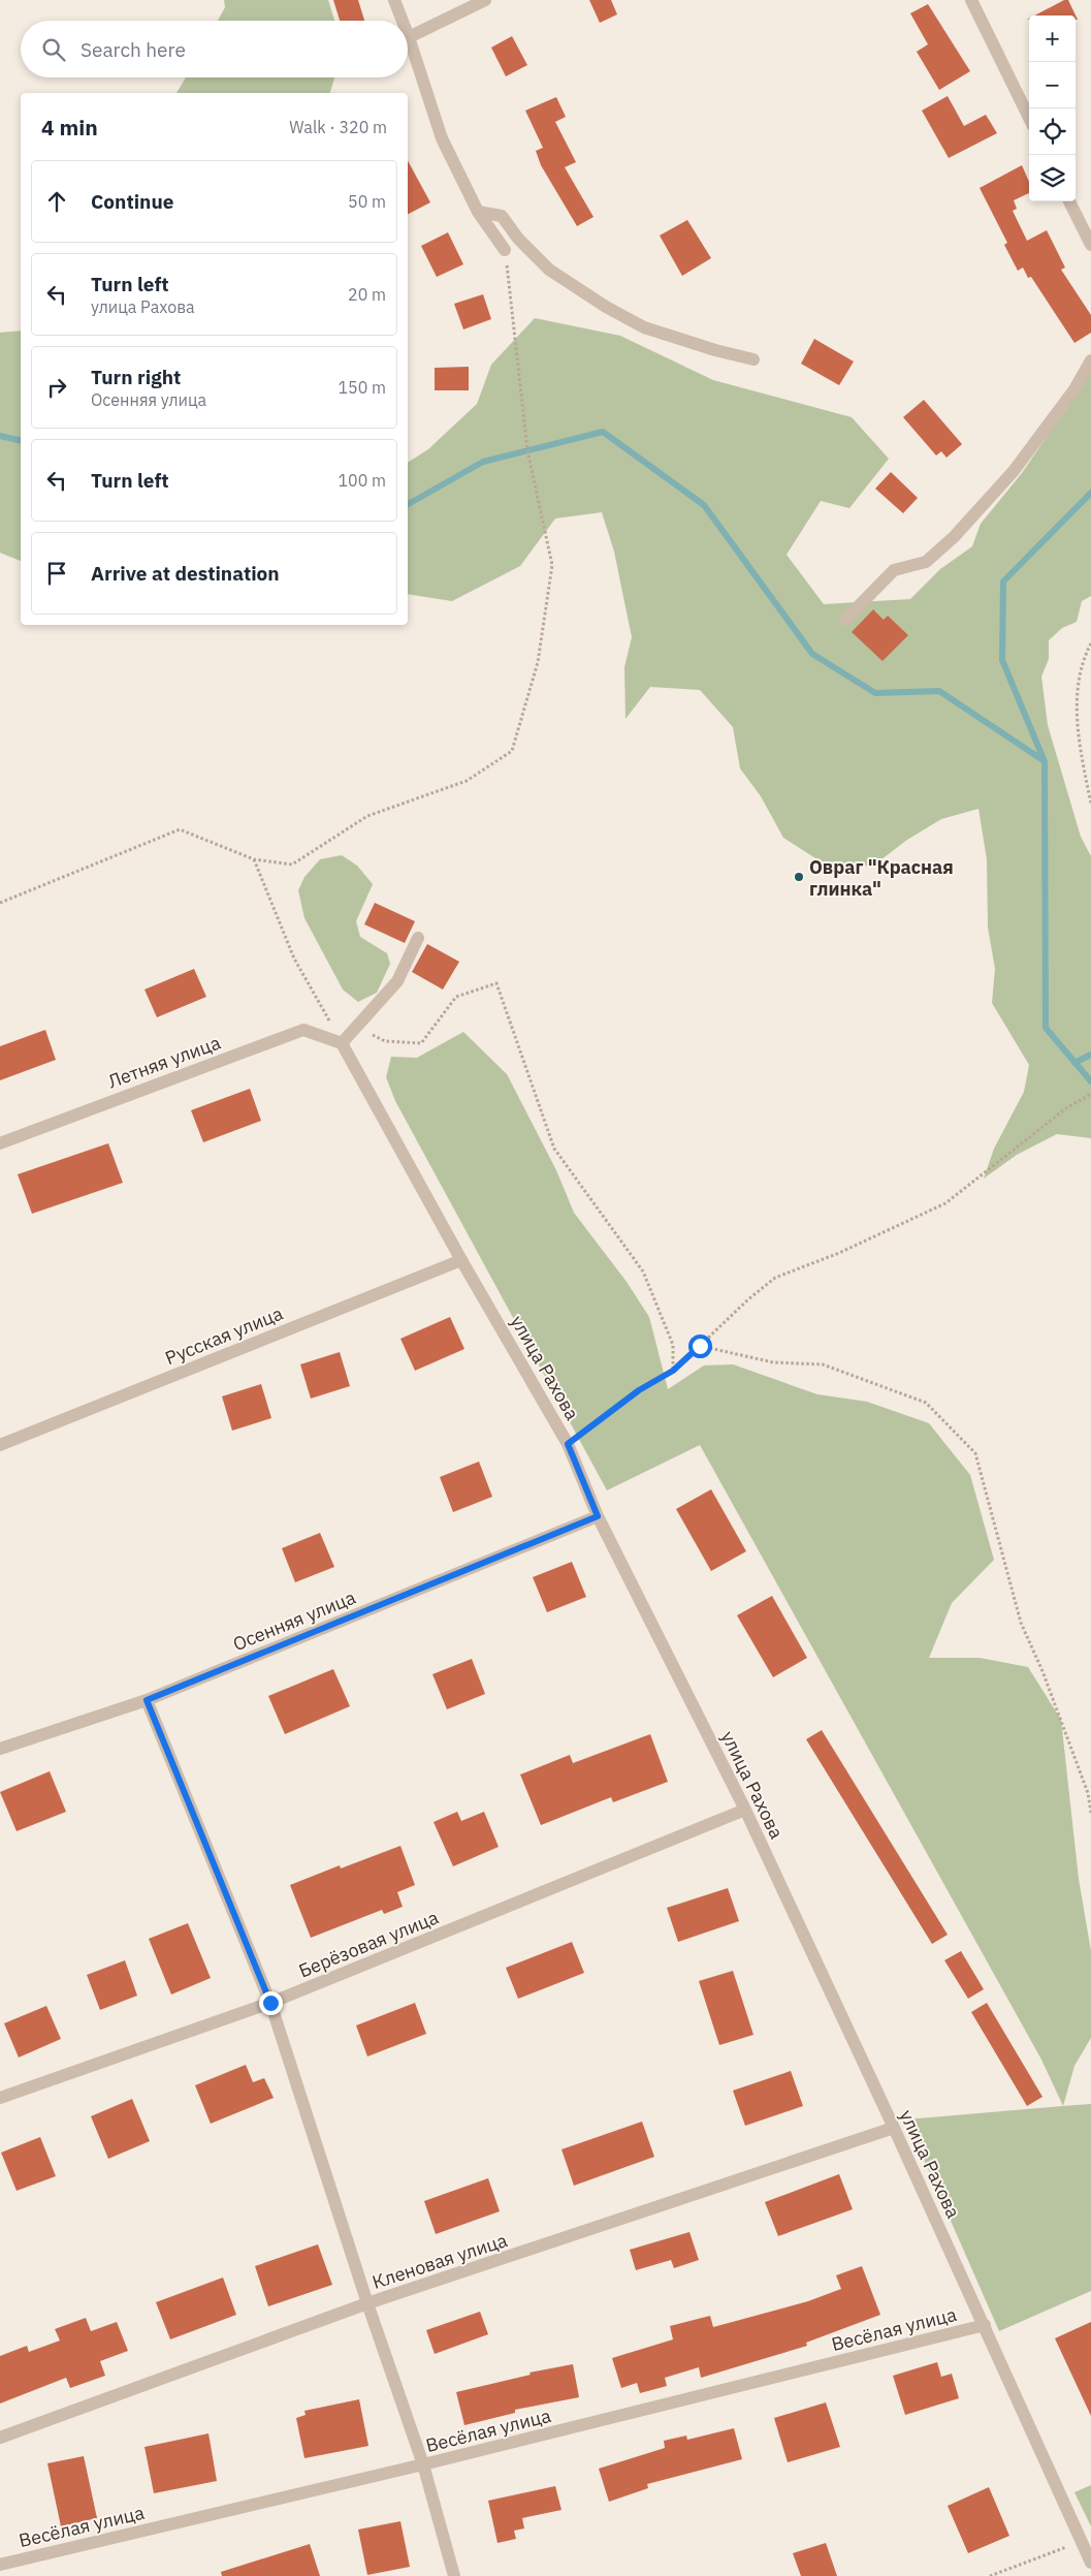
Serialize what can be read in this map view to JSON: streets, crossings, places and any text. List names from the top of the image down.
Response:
{
  "streets": {
    "street": [
      "Летняя улица",
      "Русская улица",
      "улица Рахова",
      "Осенняя улица",
      "Берёзовая улица",
      "Кленовая улица",
      "Весёлая улица"
    ]
  },
  "crossings": [
    ["Летняя улица", "улица Рахова"],
    ["Русская улица", "улица Рахова"],
    ["улица Рахова", "Осенняя улица"],
    ["улица Рахова", "Берёзовая улица"],
    ["улица Рахова", "Кленовая улица"],
    ["улица Рахова", "Весёлая улица"]
  ],
  "places": ["Овраг \"Красная глинка\""],
  "page": {
    "map_buttons": ["+", "−"],
    "search": "Search here",
    "heading": ["4 min", "Walk · 320 m"],
    "list": [
      ["Continue", "50 m"],
      ["Turn left", "улица Рахова", "20 m"],
      ["Turn right", "Осенняя улица", "150 m"],
      ["Turn left", "100 m"],
      "Arrive at destination"
    ]
  }
}
